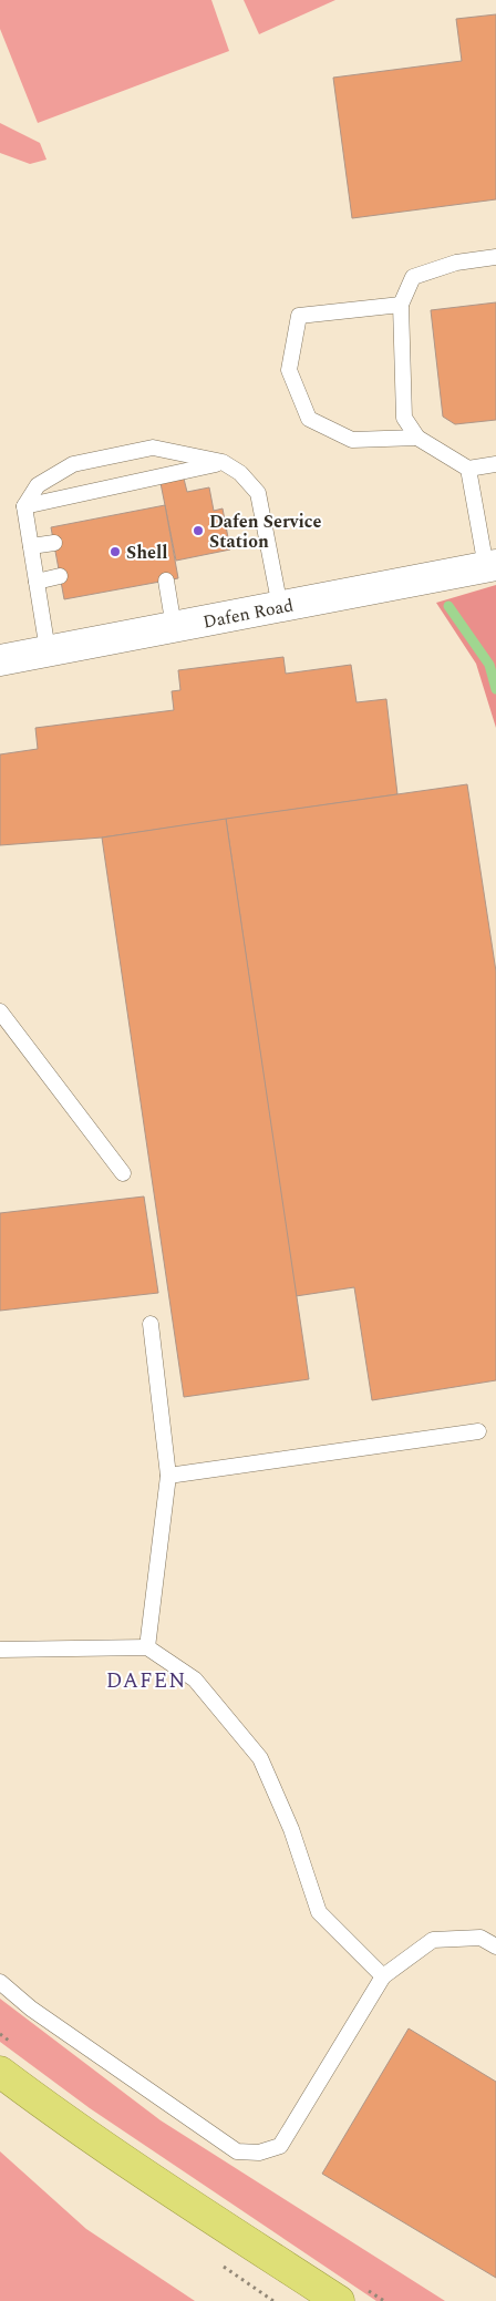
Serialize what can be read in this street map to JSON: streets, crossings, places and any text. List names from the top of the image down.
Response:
{
  "streets": {
    "street": ["Dafen Road"]
  },
  "districts": ["DAFEN"],
  "places": ["Dafen Service Station", "Shell"]
}
